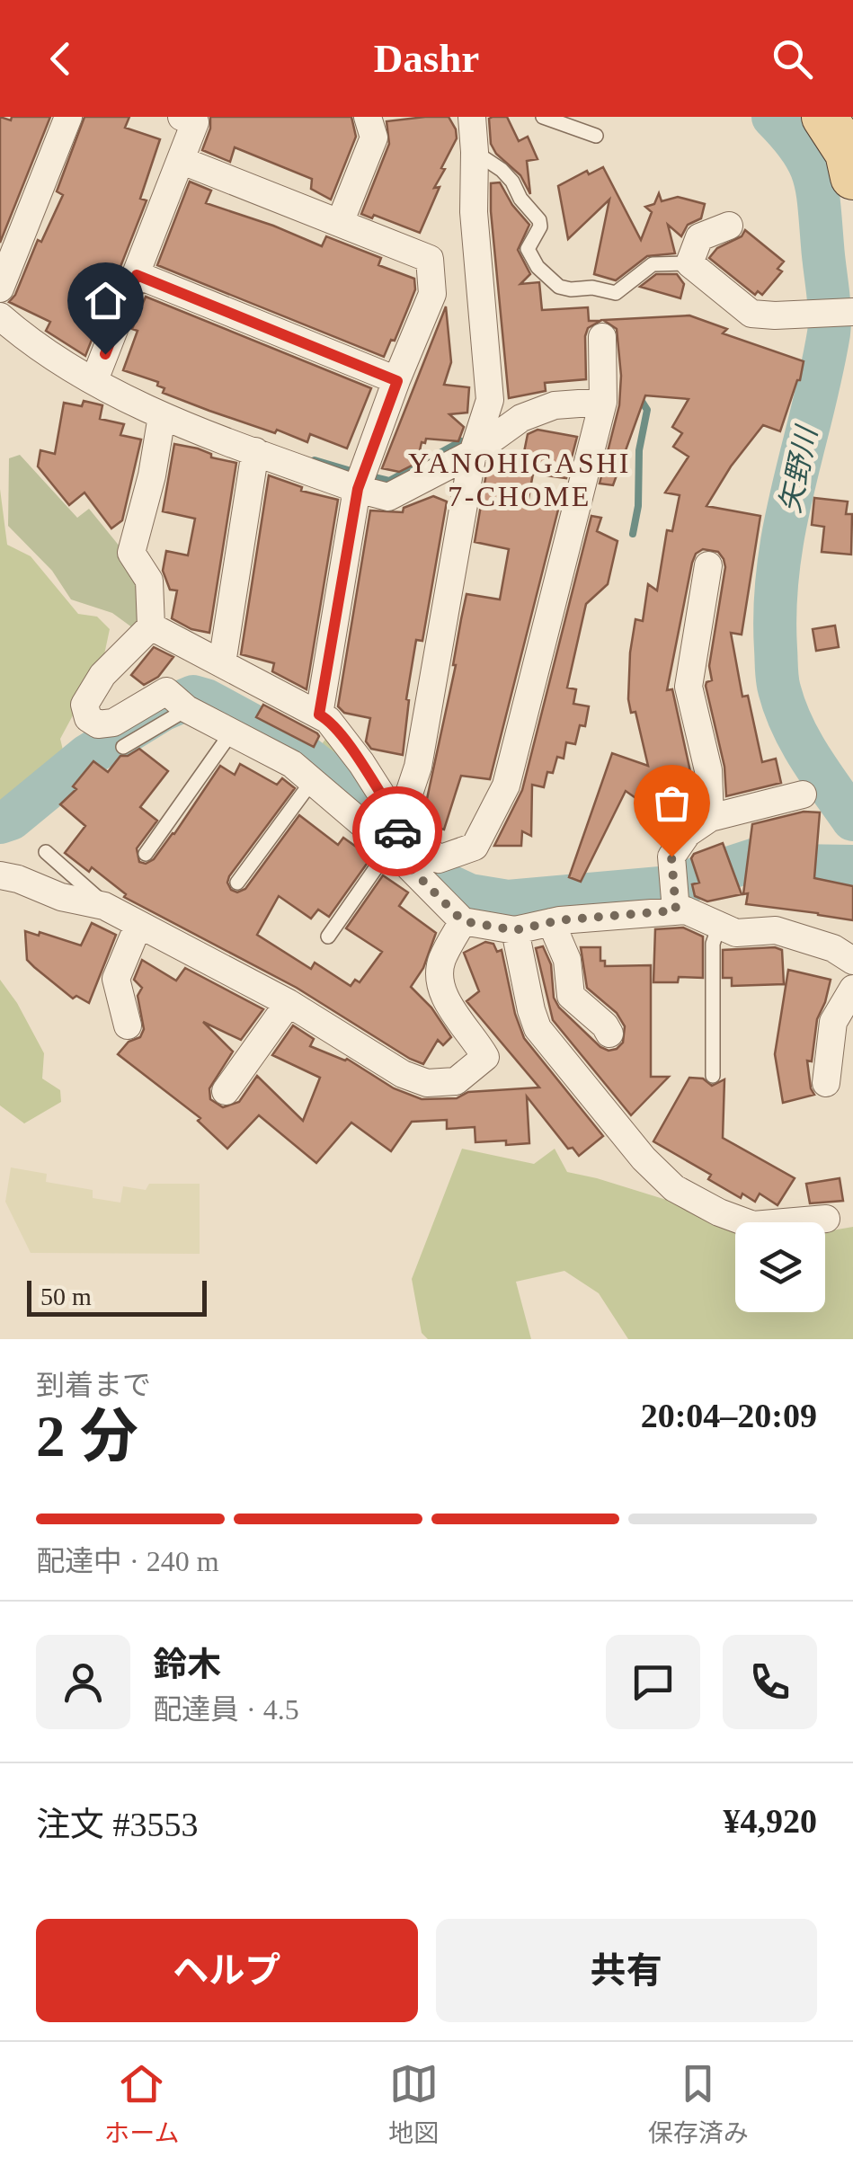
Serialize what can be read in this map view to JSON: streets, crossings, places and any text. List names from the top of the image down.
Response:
{
  "districts": ["YANOHIGASHI 7-CHOME"],
  "water": ["矢野川"],
  "scale_bar": "50 m",
  "page": {
    "header": "Dashr",
    "scale": "50 m",
    "heading": ["2 分", "到着まで", "20:04–20:09"],
    "panel": [
      "鈴木",
      "配達員 · 4.5",
      "注文 #3553",
      "¥4,920"
    ],
    "bar": "配達中 · 240 m",
    "buttons": ["ヘルプ", "共有"],
    "tabs": ["ホーム", "地図", "保存済み"]
  }
}
